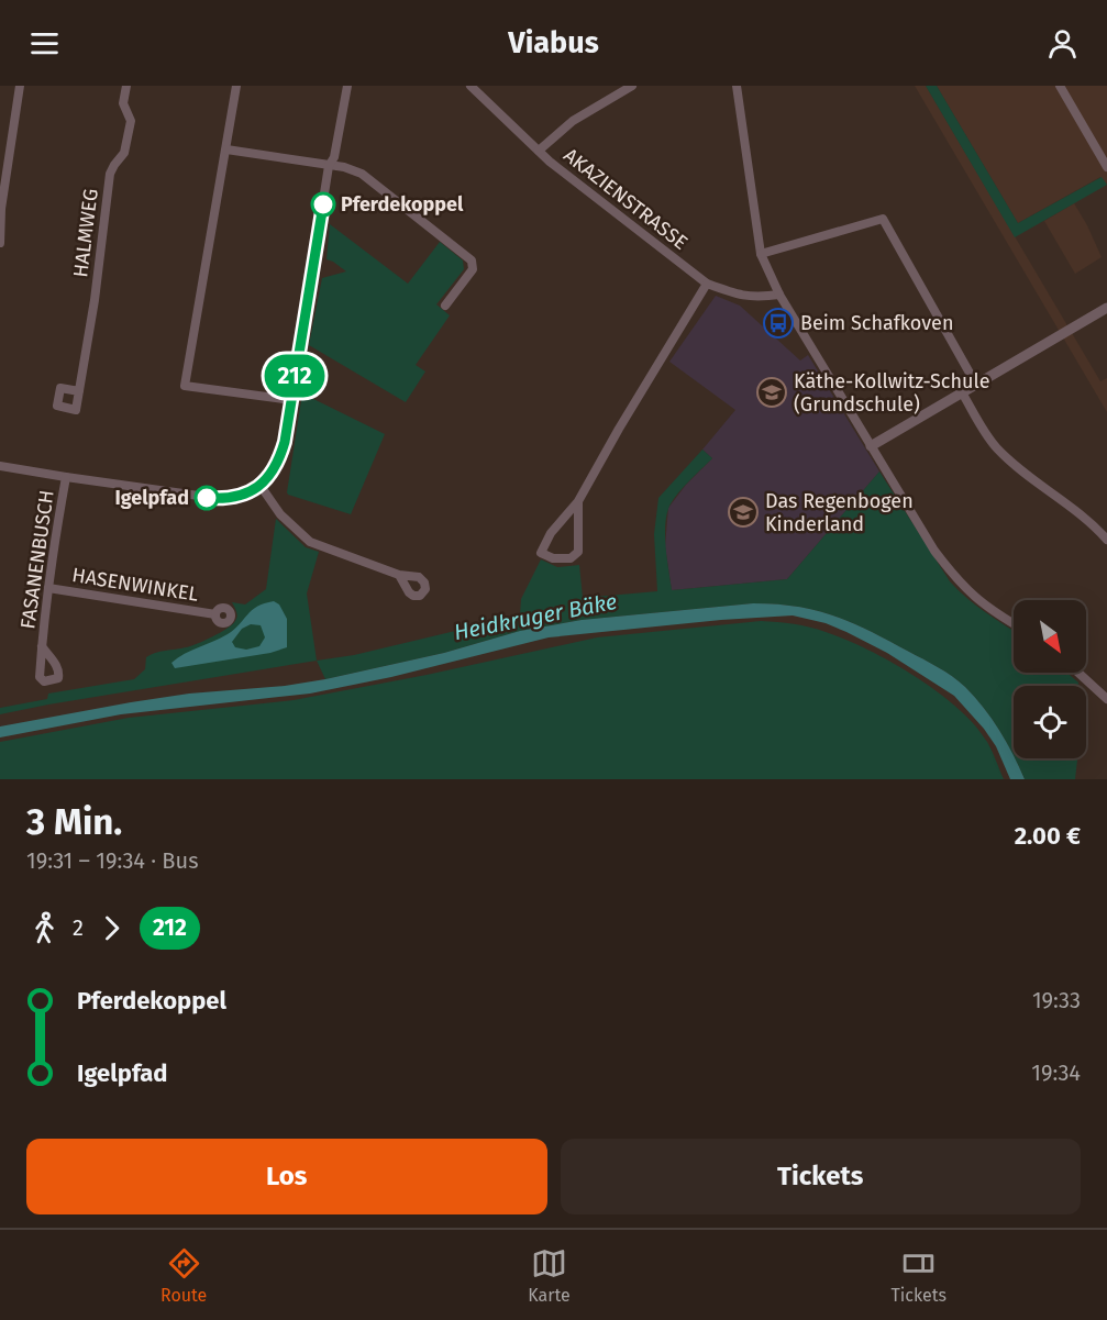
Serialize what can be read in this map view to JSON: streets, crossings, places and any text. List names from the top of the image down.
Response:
{
  "streets": {
    "street": [
      "AKAZIENSTRASSE",
      "HALMWEG",
      "FASANENBUSCH",
      "HASENWINKEL"
    ]
  },
  "crossings": [
    ["FASANENBUSCH", "HASENWINKEL"]
  ],
  "water": ["Heidkruger Bäke"],
  "places": {
    "other": ["Pferdekoppel", "Igelpfad"],
    "bus stop": ["Beim Schafkoven"],
    "school or university": ["Käthe-Kollwitz-Schule (Grundschule)", "Das Regenbogen Kinderland"]
  },
  "lines": ["bus line 212"],
  "north": "bottom right",
  "page": {
    "header": "Viabus",
    "on_map": "212",
    "heading": ["3 Min.", "19:31 – 19:34 · Bus", "2.00 €"],
    "legs": ["2", "212"],
    "list": [
      {
        "name": "Pferdekoppel",
        "value": "19:33"
      },
      {
        "name": "Igelpfad",
        "value": "19:34"
      }
    ],
    "buttons": ["Los", "Tickets"],
    "tabs": ["Route", "Karte", "Tickets"]
  }
}
